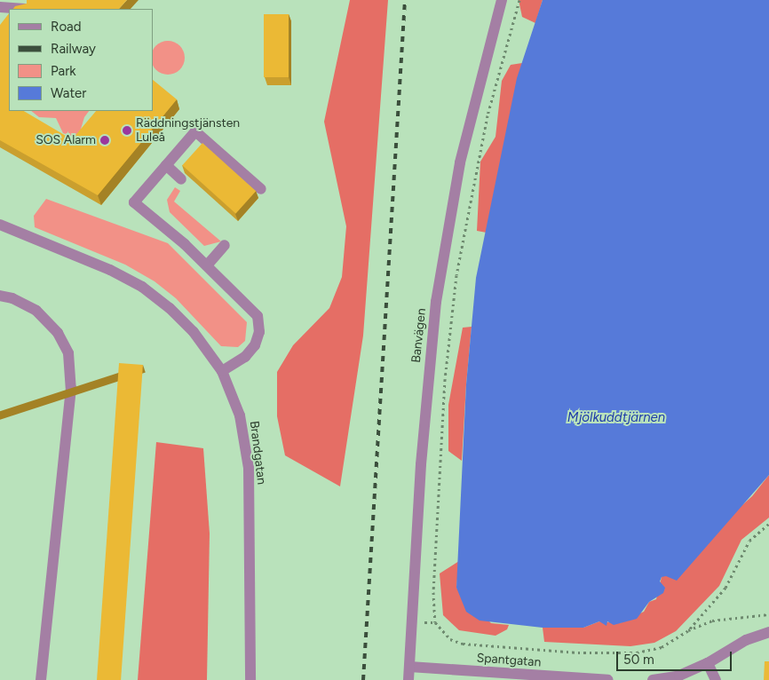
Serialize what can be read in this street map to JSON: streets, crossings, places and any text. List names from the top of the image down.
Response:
{
  "streets": {
    "street": ["Banvägen", "Brandgatan", "Spantgatan"]
  },
  "crossings": [
    ["Banvägen", "Spantgatan"]
  ],
  "water": ["Mjölkuddtjärnen"],
  "places": ["Räddningstjänsten Luleå", "SOS Alarm"],
  "legend": [
    "Road",
    "Railway",
    "Park",
    "Water"
  ],
  "scale_bar": "50 m"
}
